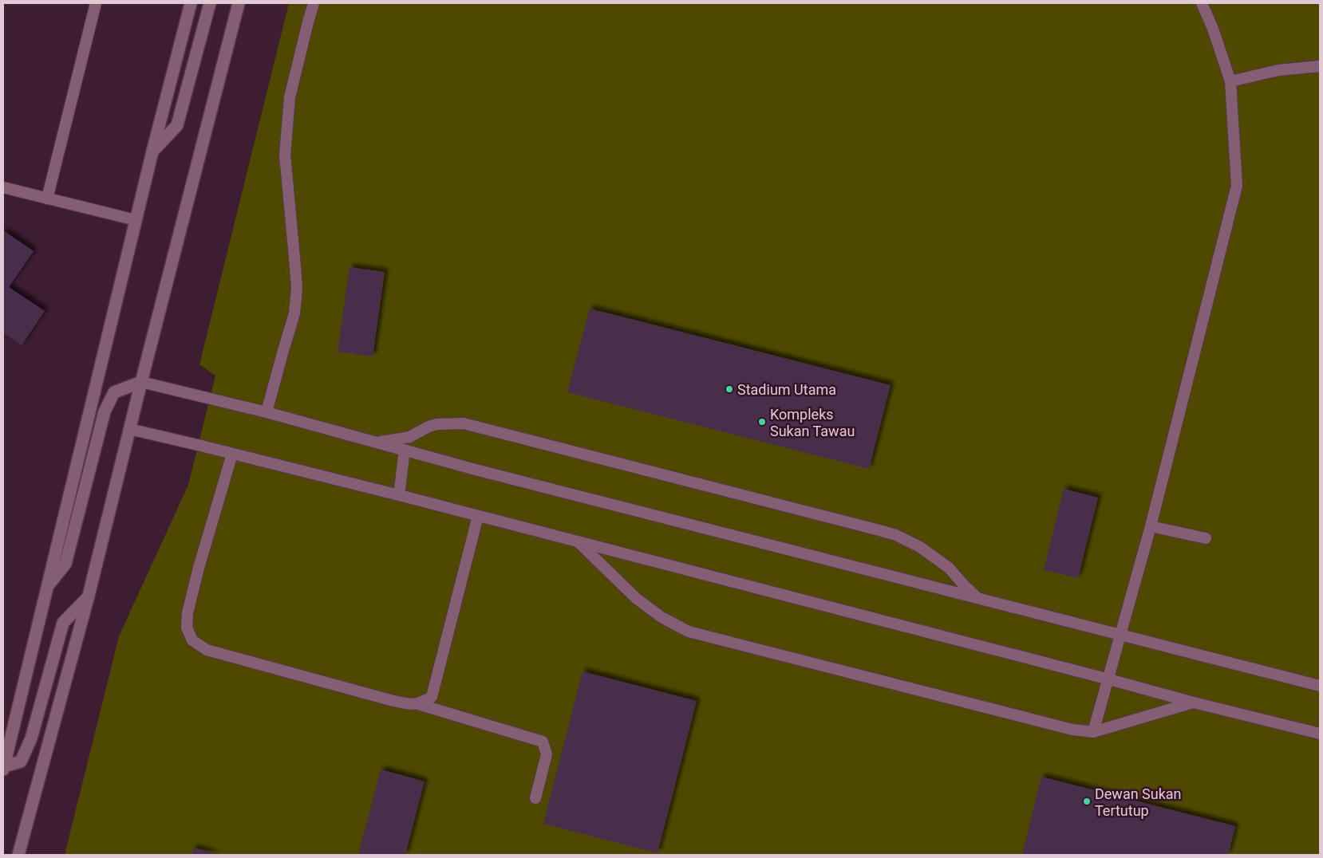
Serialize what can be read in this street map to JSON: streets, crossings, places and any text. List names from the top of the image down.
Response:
{
  "places": ["Stadium Utama", "Kompleks Sukan Tawau", "Dewan Sukan Tertutup"]
}
